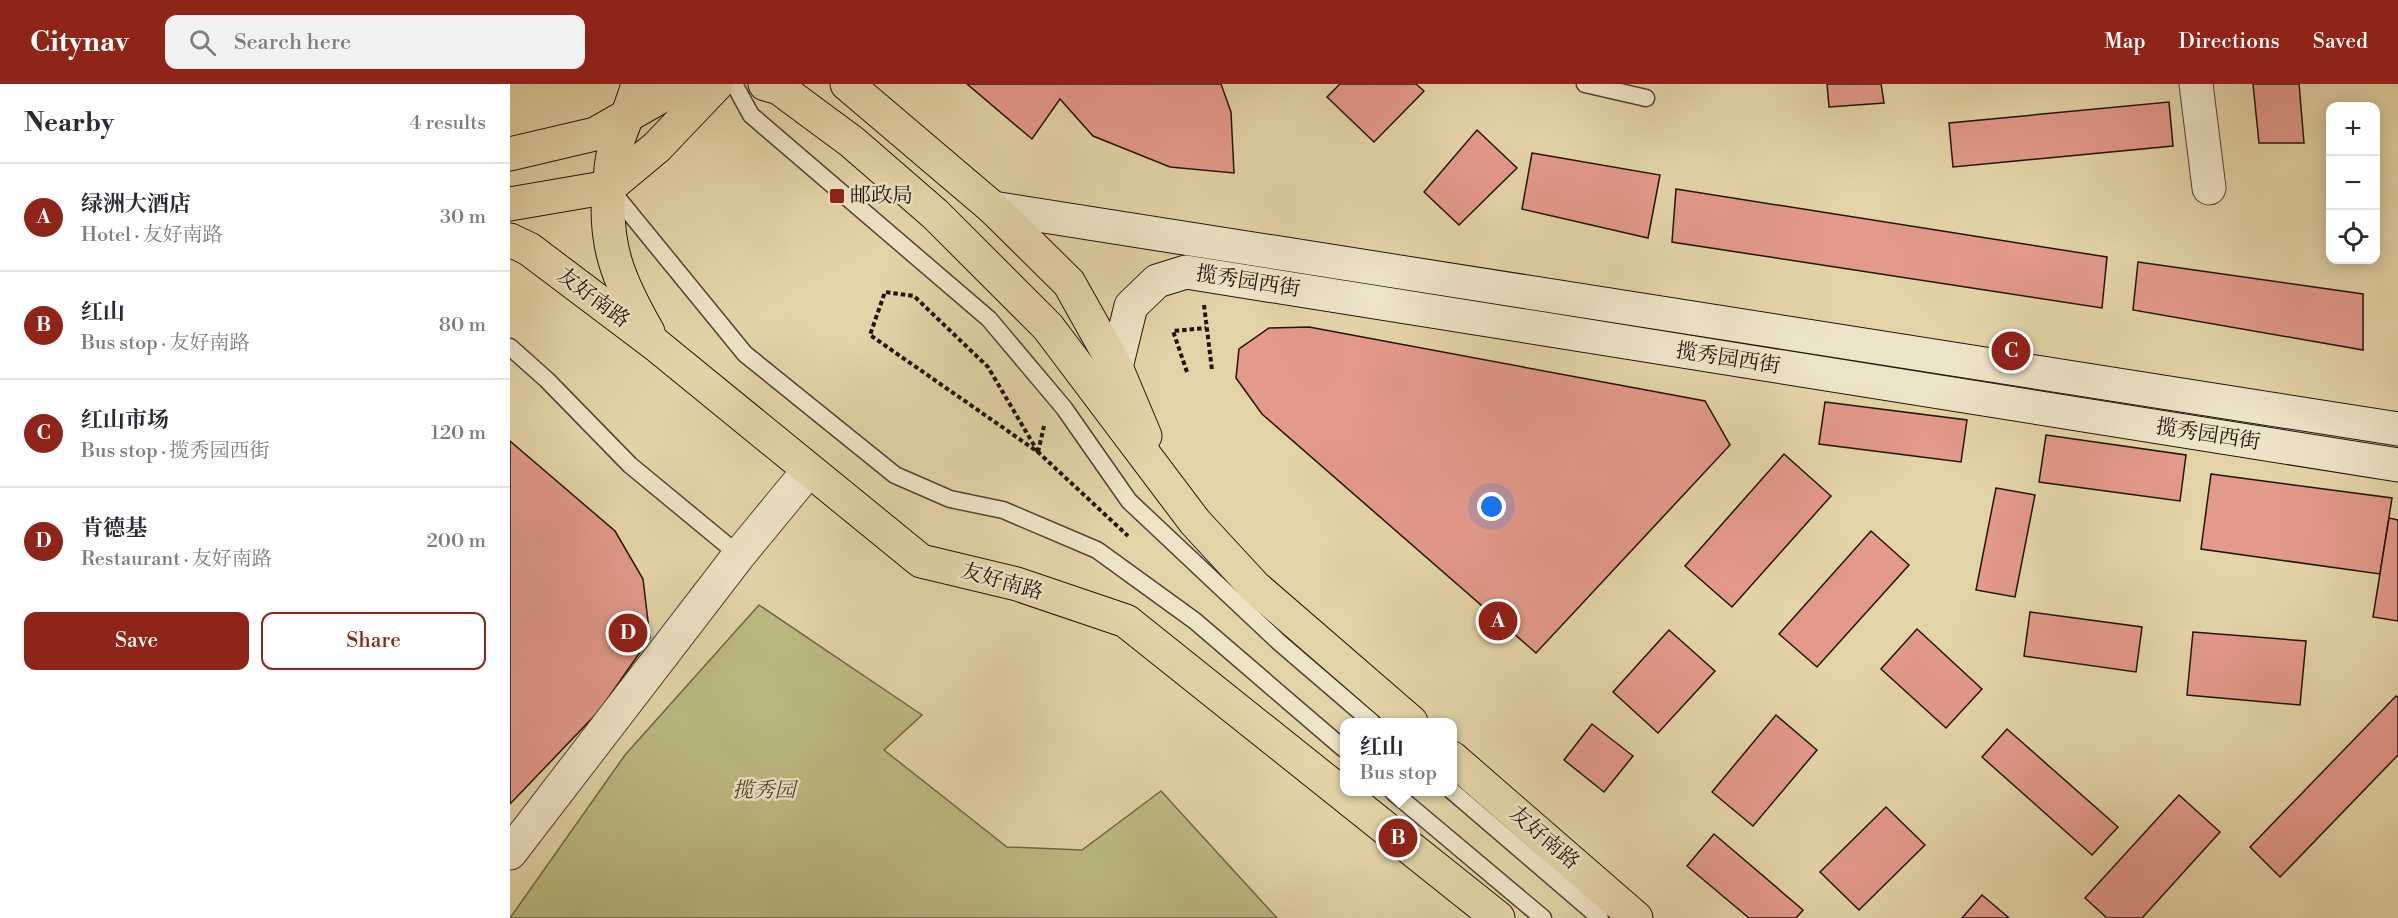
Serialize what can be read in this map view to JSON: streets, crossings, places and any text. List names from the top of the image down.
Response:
{
  "streets": {
    "main road": ["友好南路"],
    "street": ["揽秀园西街"]
  },
  "parks": ["揽秀园"],
  "places": {
    "transit": ["邮政局"]
  },
  "page": {
    "header": "Citynav",
    "search": "Search here",
    "nav": ["Map", "Directions", "Saved"],
    "heading": ["Nearby", "4 results"],
    "map_buttons": ["+", "−"],
    "list": [
      {
        "mark": "A",
        "name": "绿洲大酒店",
        "note": "Hotel · 友好南路",
        "value": "30 m"
      },
      {
        "mark": "B",
        "name": "红山",
        "note": "Bus stop · 友好南路",
        "value": "80 m"
      },
      {
        "mark": "C",
        "name": "红山市场",
        "note": "Bus stop · 揽秀园西街",
        "value": "120 m"
      },
      {
        "mark": "D",
        "name": "肯德基",
        "note": "Restaurant · 友好南路",
        "value": "200 m"
      }
    ],
    "pins": [
      "C",
      "A",
      "D",
      "B"
    ],
    "buttons": ["Save", "Share"],
    "popup": ["红山", "Bus stop"]
  }
}
